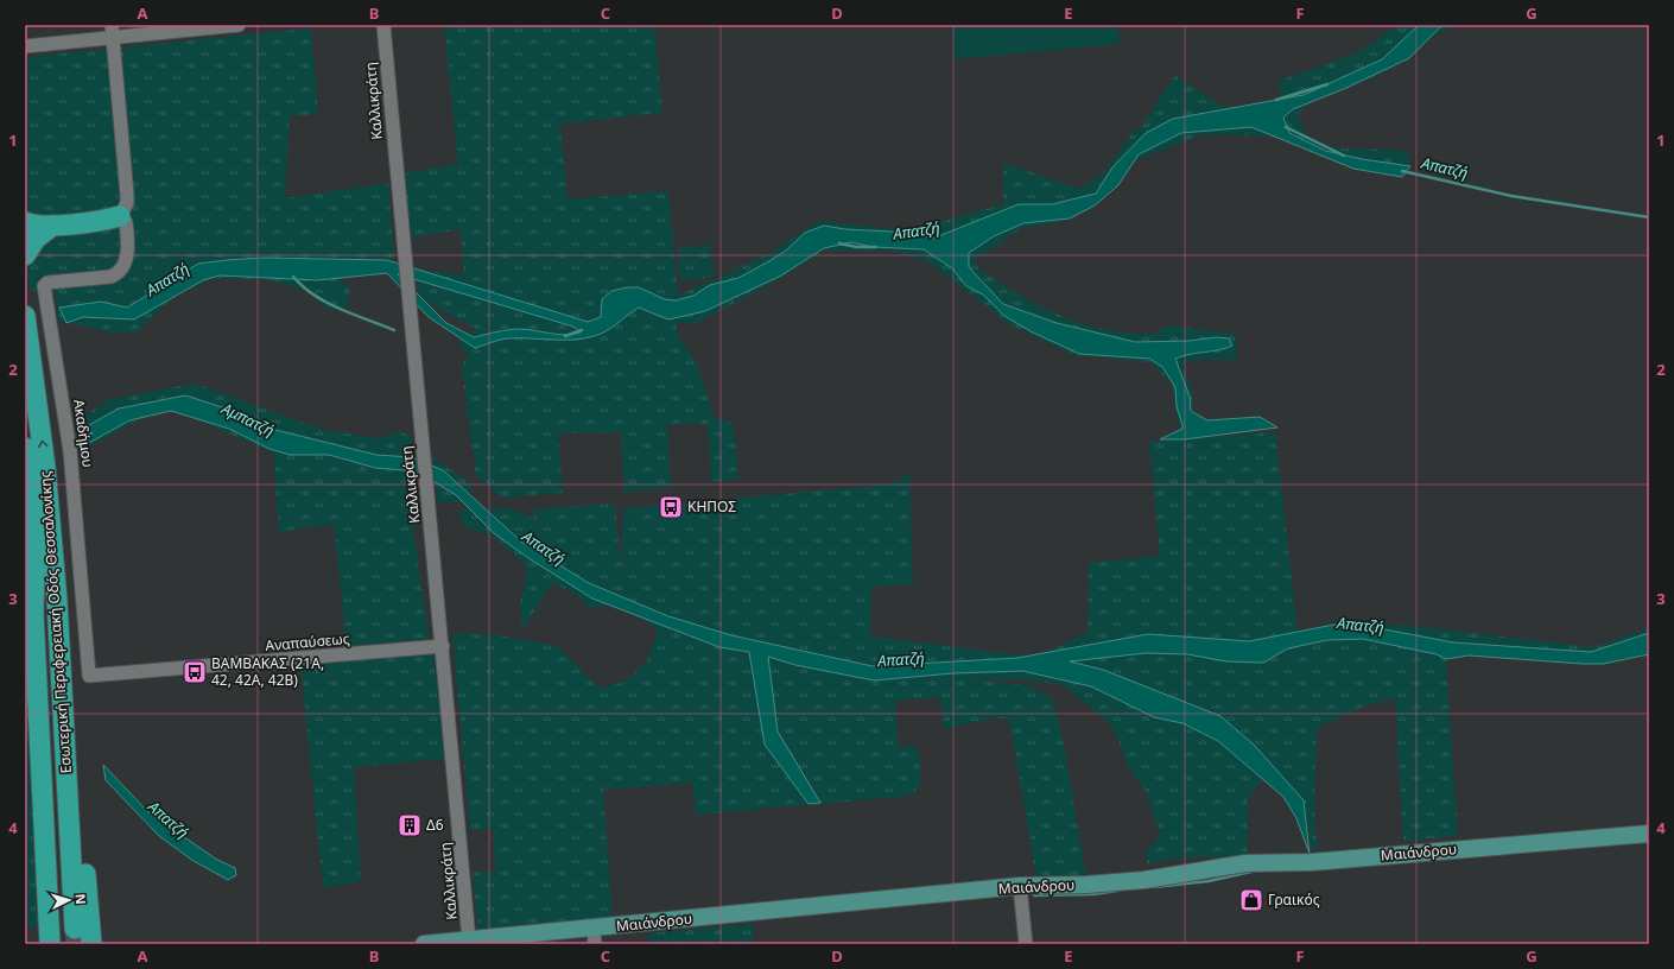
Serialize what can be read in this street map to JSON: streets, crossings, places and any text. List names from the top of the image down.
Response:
{
  "streets": {
    "highway": ["Εσωτερική Περιφερειακή Οδός Θεσσαλονίκης"],
    "main road": ["Μαιάνδρου"],
    "street": ["Καλλικράτη", "Ακαδήμου", "Αναπαύσεως"]
  },
  "crossings": [
    ["Καλλικράτη", "Αναπαύσεως"],
    ["Καλλικράτη", "Μαιάνδρου"],
    ["Ακαδήμου", "Αναπαύσεως"]
  ],
  "water": ["Απατζή", "Αμπατζή"],
  "places": {
    "bus stop": ["ΚΗΠΟΣ", "ΒΑΜΒΑΚΑΣ (21Α, 42, 42Α, 42Β)"],
    "building": ["Δ6"],
    "shop": ["Γραικός"]
  },
  "north": "right",
  "grid": {
    "columns": [
      "A",
      "B",
      "C",
      "D",
      "E",
      "F",
      "G"
    ],
    "rows": [
      "1",
      "2",
      "3",
      "4"
    ]
  }
}
